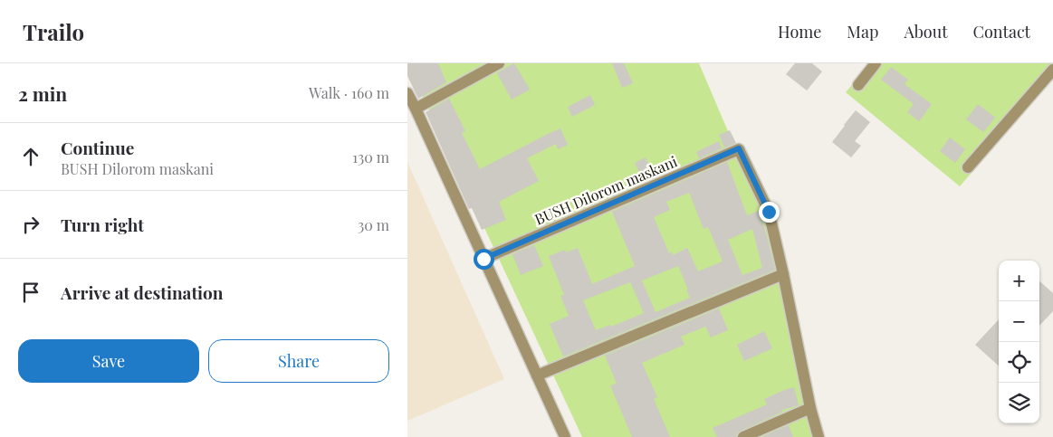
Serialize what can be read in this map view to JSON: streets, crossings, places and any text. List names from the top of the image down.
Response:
{
  "streets": {
    "street": ["BUSH Dilorom maskani"]
  },
  "page": {
    "header": "Trailo",
    "nav": [
      "Home",
      "Map",
      "About",
      "Contact"
    ],
    "heading": ["2 min", "Walk · 160 m"],
    "list": [
      ["Continue", "BUSH Dilorom maskani", "130 m"],
      ["Turn right", "30 m"],
      "Arrive at destination"
    ],
    "map_buttons": ["+", "−"],
    "buttons": ["Save", "Share"]
  }
}
